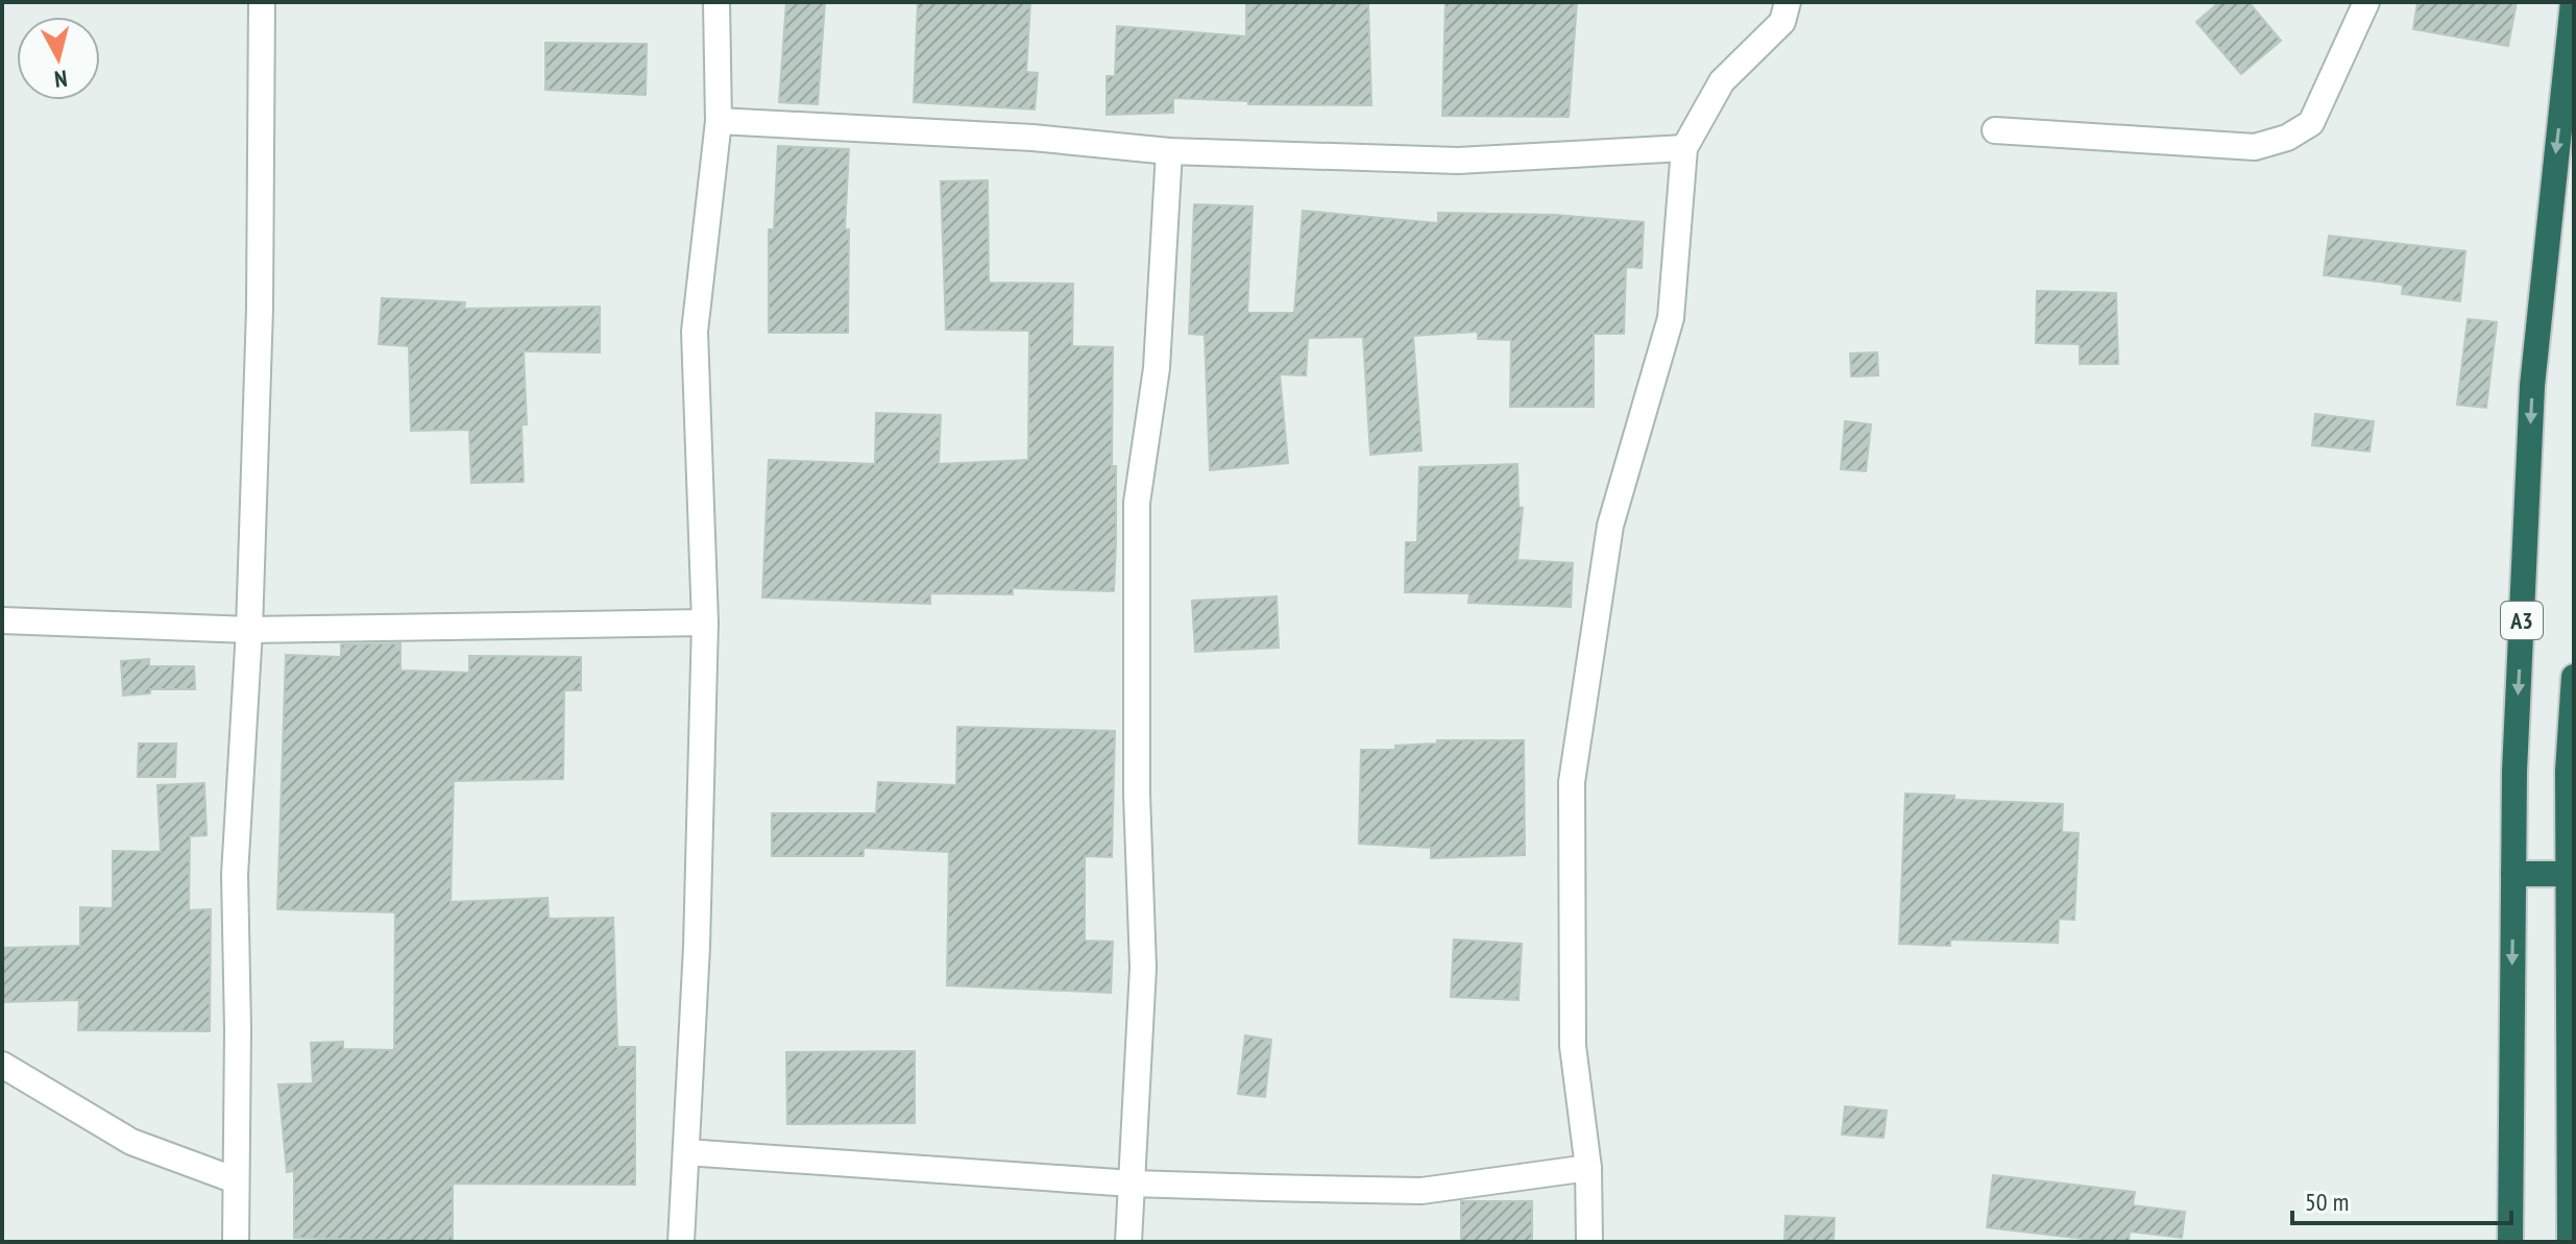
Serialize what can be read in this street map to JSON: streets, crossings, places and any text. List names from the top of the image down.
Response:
{
  "streets": {
    "highway": ["A3"]
  },
  "scale_bar": "50 m",
  "north": "bottom"
}
